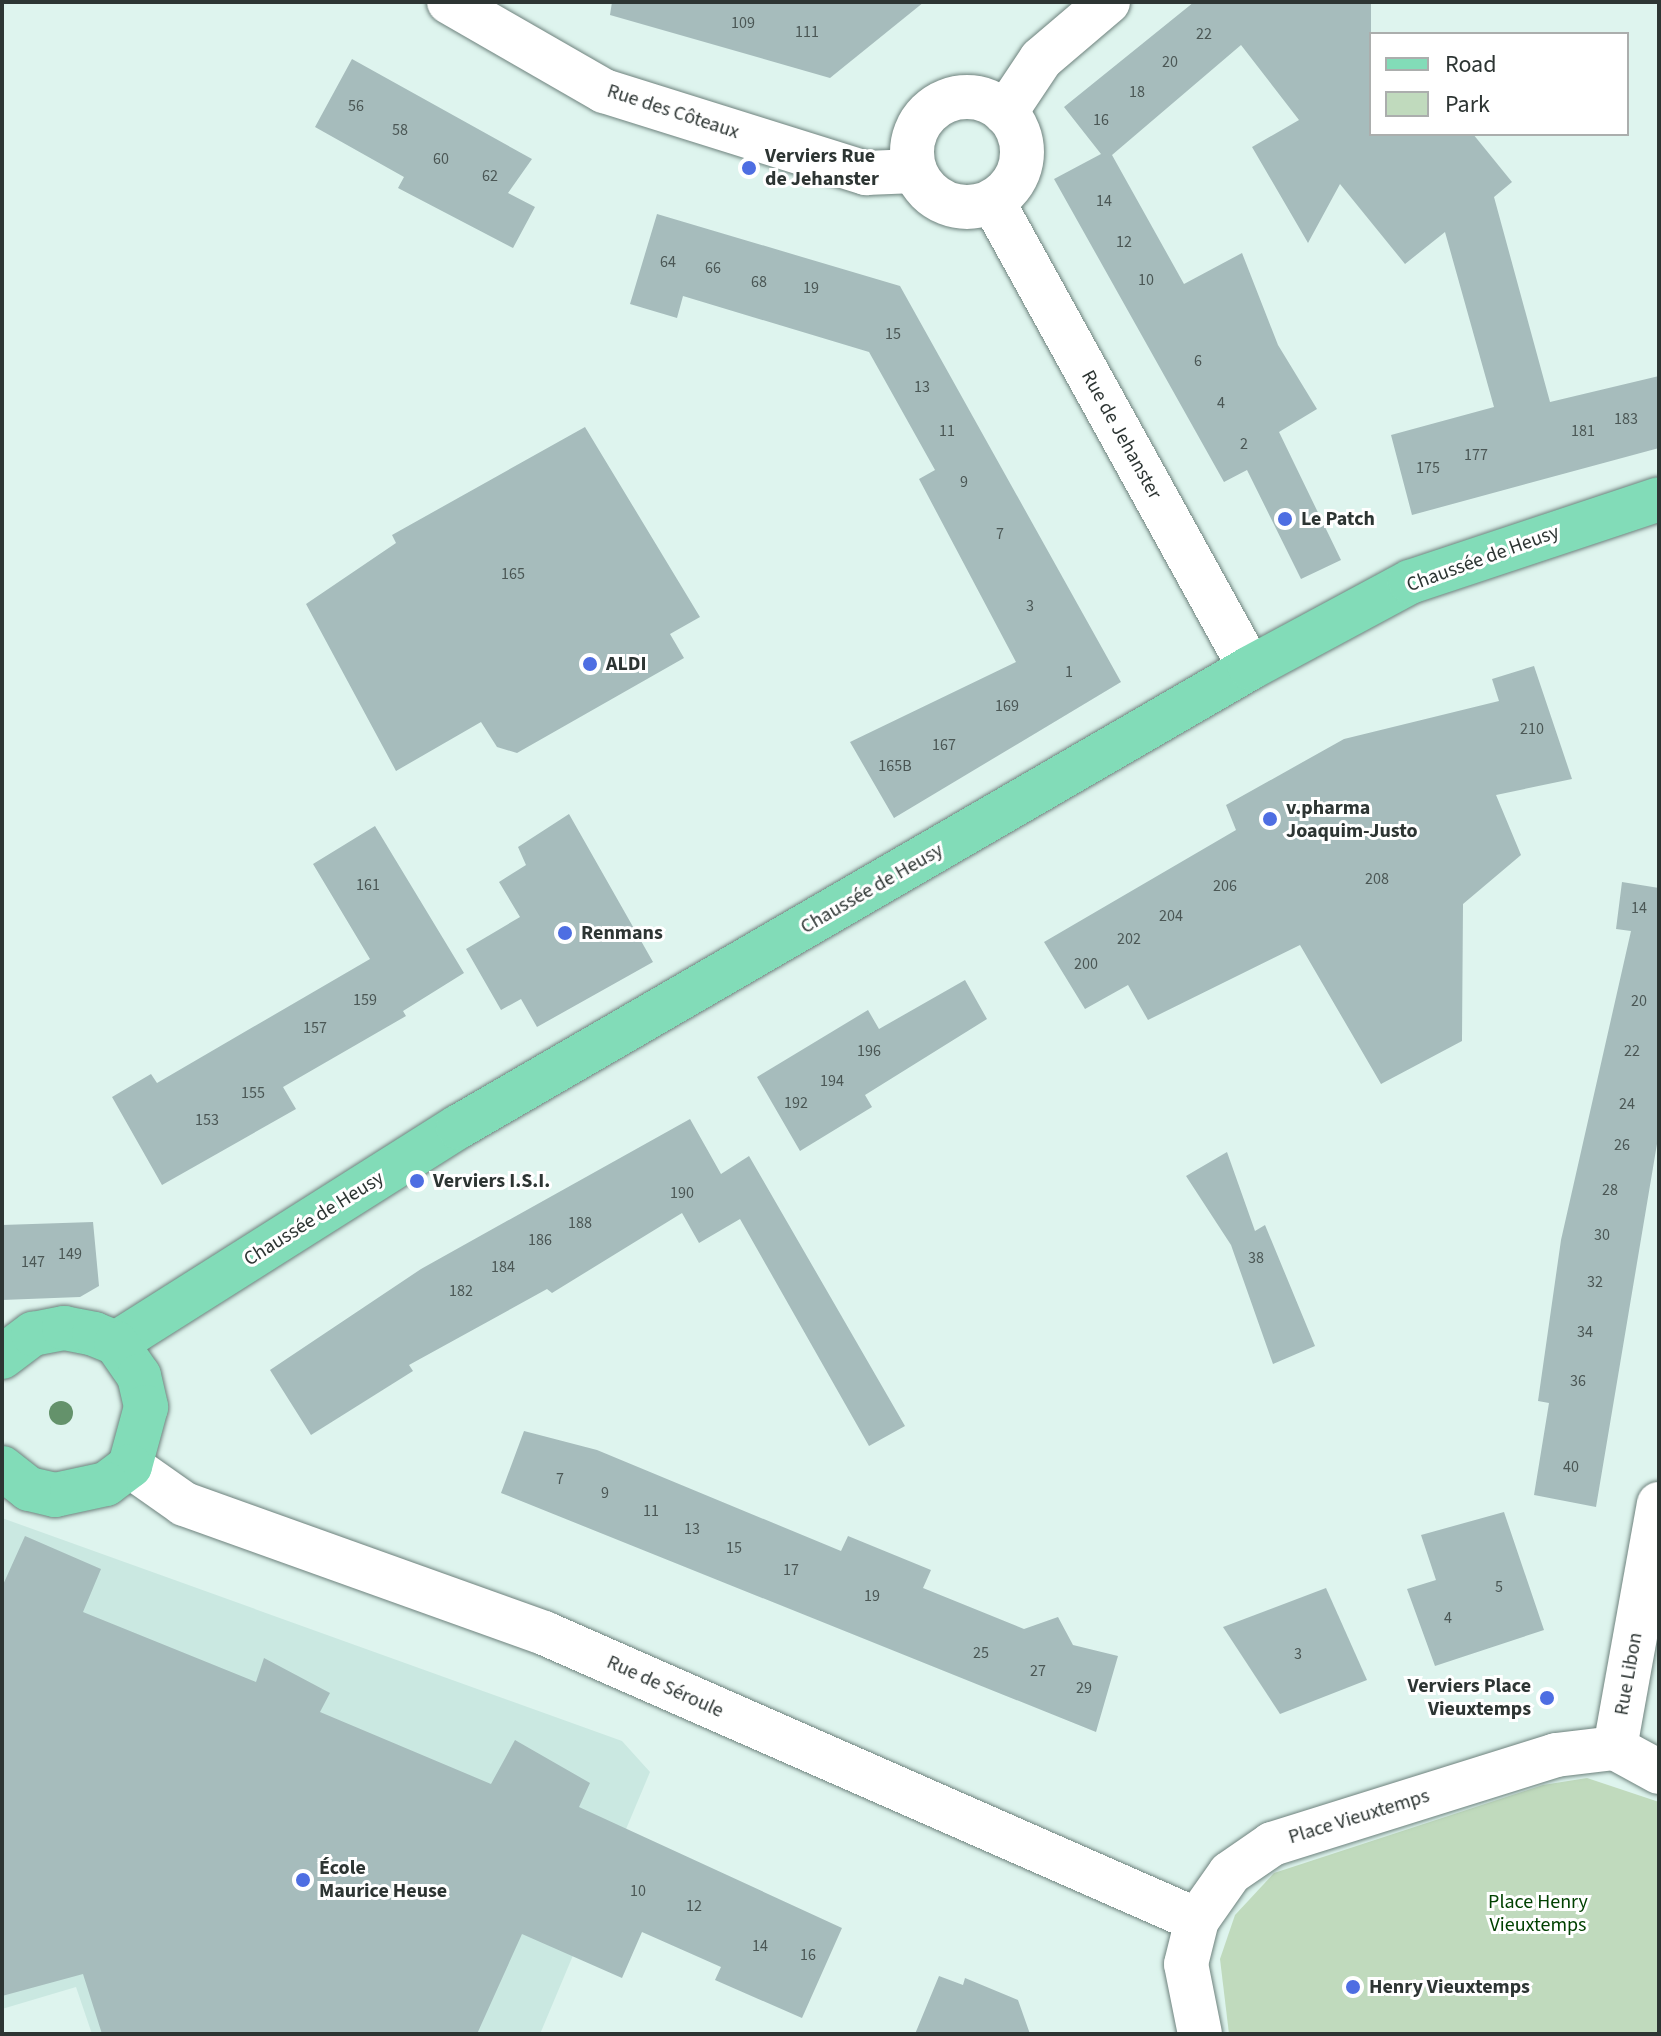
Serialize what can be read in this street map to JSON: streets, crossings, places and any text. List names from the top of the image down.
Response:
{
  "streets": {
    "main road": ["Chaussée de Heusy"],
    "street": [
      "Rue des Côteaux",
      "Rue de Jehanster",
      "Rue Libon",
      "Rue de Séroule",
      "Place Vieuxtemps"
    ]
  },
  "crossings": [
    ["Rue des Côteaux", "Rue de Jehanster"],
    ["Rue de Jehanster", "Chaussée de Heusy"],
    ["Rue Libon", "Place Vieuxtemps"],
    ["Rue de Séroule", "Place Vieuxtemps"]
  ],
  "parks": ["Place Henry Vieuxtemps"],
  "places": [
    "Verviers Rue de Jehanster",
    "Le Patch",
    "ALDI",
    "v.pharma Joaquim-Justo",
    "Renmans",
    "Verviers I.S.I.",
    "Verviers Place Vieuxtemps",
    "École Maurice Heuse",
    "Henry Vieuxtemps"
  ],
  "house_numbers": [
    "109",
    "111",
    "22",
    "20",
    "18",
    "56",
    "16",
    "58",
    "60",
    "62",
    "14",
    "12",
    "64",
    "66",
    "10",
    "68",
    "19",
    "15",
    "6",
    "13",
    "4",
    "183",
    "11",
    "181",
    "2",
    "177",
    "175",
    "9",
    "7",
    "165",
    "3",
    "1",
    "169",
    "210",
    "167",
    "165B",
    "208",
    "161",
    "206",
    "14",
    "204",
    "202",
    "200",
    "159",
    "20",
    "157",
    "196",
    "22",
    "194",
    "155",
    "192",
    "24",
    "153",
    "26",
    "28",
    "190",
    "188",
    "30",
    "186",
    "149",
    "38",
    "147",
    "184",
    "32",
    "182",
    "34",
    "36",
    "40",
    "7",
    "9",
    "11",
    "13",
    "15",
    "17",
    "5",
    "19",
    "4",
    "25",
    "3",
    "27",
    "29",
    "10",
    "12",
    "14",
    "16"
  ],
  "legend": ["Road", "Park"]
}
